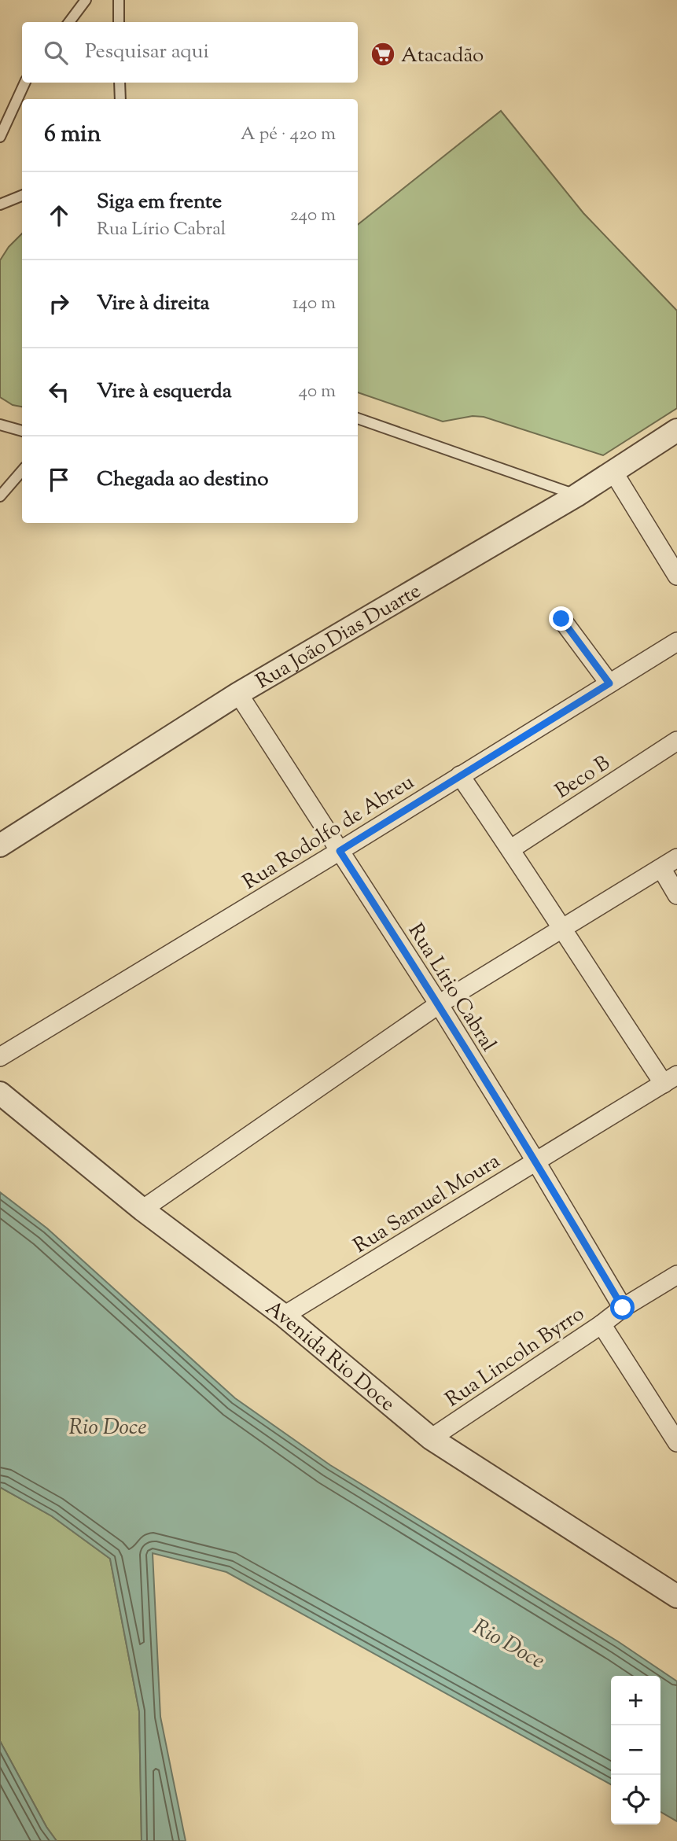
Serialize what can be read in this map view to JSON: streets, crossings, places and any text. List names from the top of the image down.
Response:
{
  "streets": {
    "street": [
      "Rua João Dias Duarte",
      "Beco B",
      "Rua Rodolfo de Abreu",
      "Rua Lírio Cabral",
      "Rua Samuel Moura",
      "Avenida Rio Doce",
      "Rua Lincoln Byrro"
    ]
  },
  "crossings": [
    ["Rua João Dias Duarte", "Rua Lírio Cabral"],
    ["Rua Rodolfo de Abreu", "Rua Lírio Cabral"],
    ["Rua Lírio Cabral", "Rua Samuel Moura"],
    ["Rua Lírio Cabral", "Rua Lincoln Byrro"],
    ["Rua Samuel Moura", "Avenida Rio Doce"],
    ["Avenida Rio Doce", "Rua Lincoln Byrro"]
  ],
  "water": ["Rio Doce"],
  "places": {
    "supermarket": ["Atacadão"]
  },
  "page": {
    "search": "Pesquisar aqui",
    "heading": ["6 min", "A pé · 420 m"],
    "list": [
      ["Siga em frente", "Rua Lírio Cabral", "240 m"],
      ["Vire à direita", "140 m"],
      ["Vire à esquerda", "40 m"],
      "Chegada ao destino"
    ],
    "map_buttons": ["+", "−"]
  }
}
